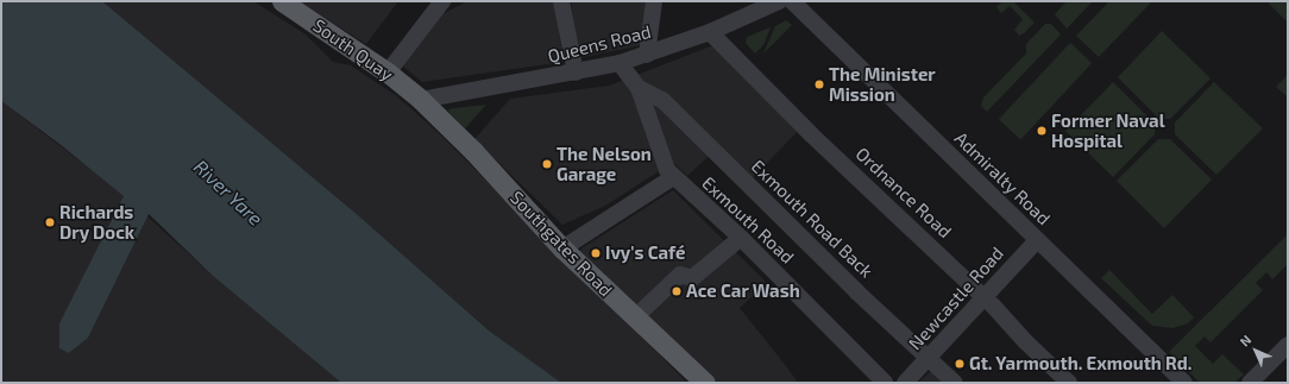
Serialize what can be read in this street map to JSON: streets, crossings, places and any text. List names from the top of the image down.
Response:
{
  "streets": {
    "main road": ["South Quay", "Southgates Road"],
    "street": [
      "Queens Road",
      "Admiralty Road",
      "Ordnance Road",
      "Exmouth Road Back",
      "Exmouth Road",
      "Newcastle Road"
    ]
  },
  "crossings": [
    ["Queens Road", "South Quay"],
    ["Queens Road", "Ordnance Road"],
    ["Queens Road", "Exmouth Road"],
    ["Queens Road", "Southgates Road"],
    ["South Quay", "Southgates Road"],
    ["Admiralty Road", "Newcastle Road"],
    ["Ordnance Road", "Newcastle Road"],
    ["Exmouth Road Back", "Exmouth Road"],
    ["Exmouth Road Back", "Newcastle Road"]
  ],
  "water": ["River Yare"],
  "places": [
    "The Minister Mission",
    "Former Naval Hospital",
    "The Nelson Garage",
    "Richards Dry Dock",
    "Ivy's Café",
    "Ace Car Wash",
    "Gt. Yarmouth. Exmouth Rd."
  ],
  "north": "top left"
}
